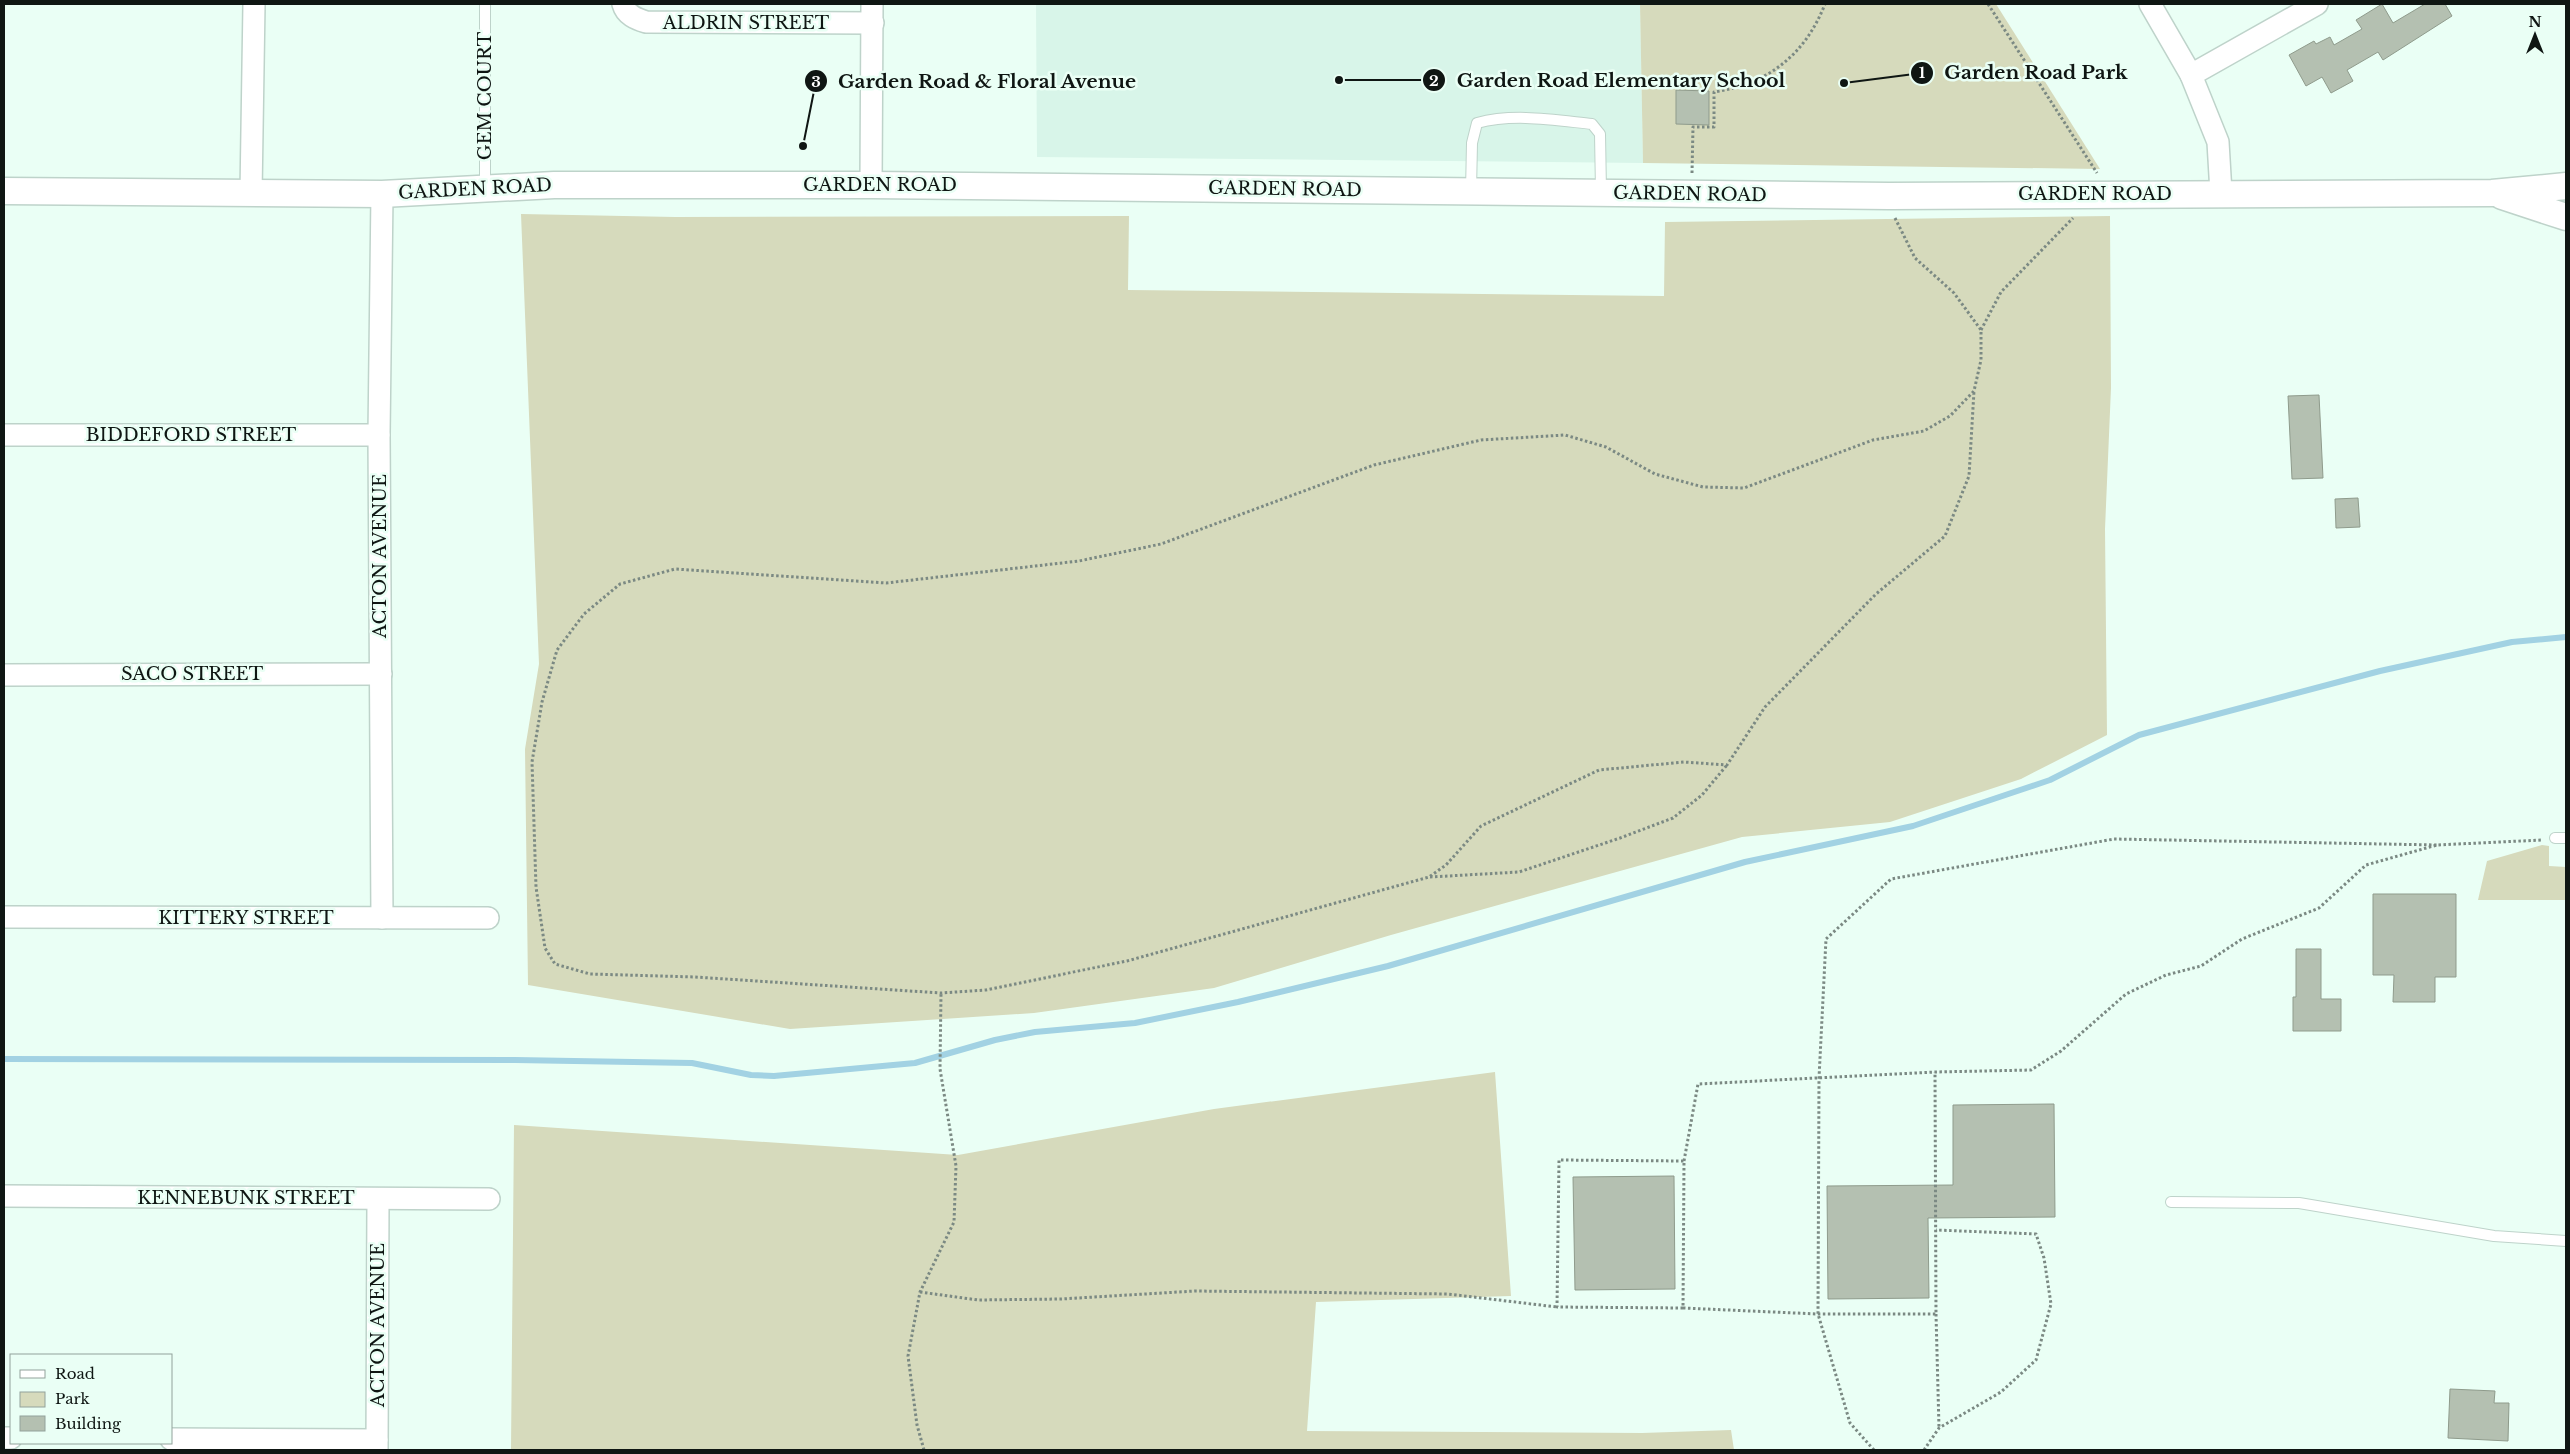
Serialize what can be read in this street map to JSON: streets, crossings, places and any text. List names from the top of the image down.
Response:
{
  "streets": {
    "street": [
      "ALDRIN STREET",
      "GARDEN ROAD",
      "BIDDEFORD STREET",
      "ACTON AVENUE",
      "SACO STREET",
      "KITTERY STREET",
      "KENNEBUNK STREET"
    ],
    "lane": ["GEM COURT"]
  },
  "crossings": [
    ["GEM COURT", "GARDEN ROAD"],
    ["GARDEN ROAD", "ACTON AVENUE"],
    ["BIDDEFORD STREET", "ACTON AVENUE"],
    ["ACTON AVENUE", "SACO STREET"],
    ["ACTON AVENUE", "KITTERY STREET"],
    ["ACTON AVENUE", "KENNEBUNK STREET"]
  ],
  "places": ["Garden Road Elementary School", "Garden Road Park", "Garden Road & Floral Avenue"],
  "legend": ["Road", "Park", "Building"],
  "north": "top"
}
